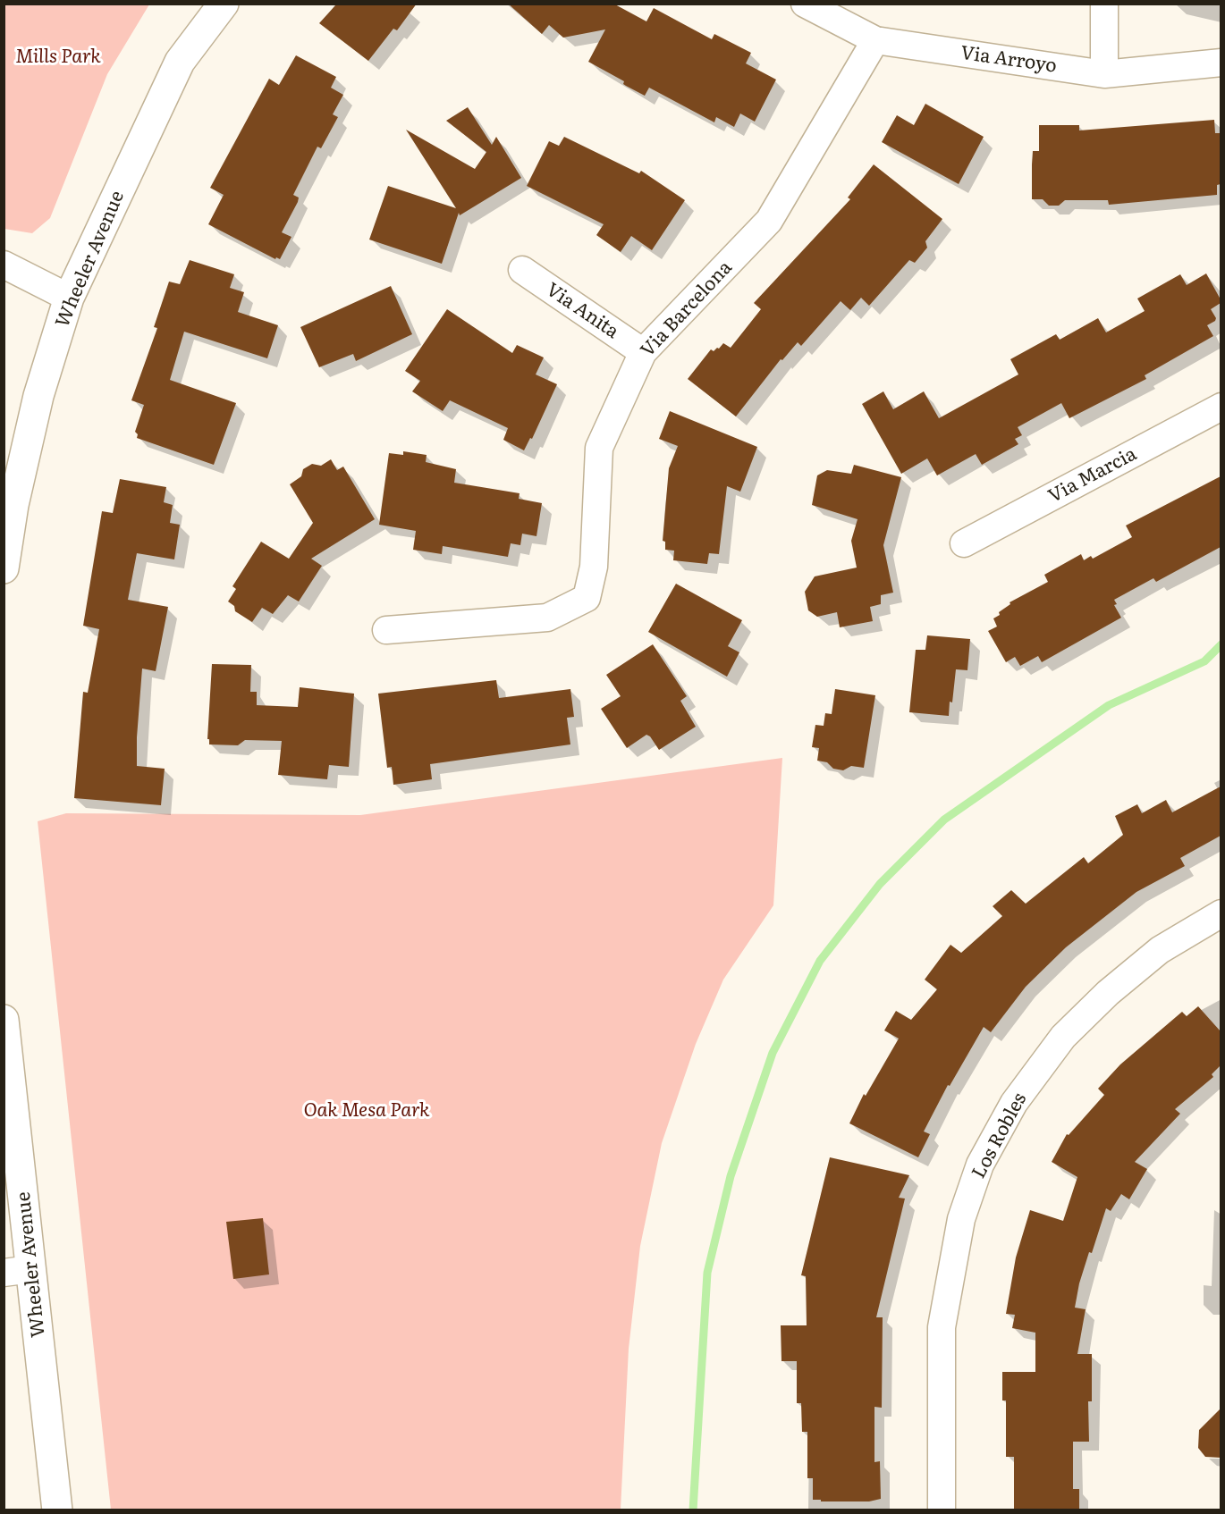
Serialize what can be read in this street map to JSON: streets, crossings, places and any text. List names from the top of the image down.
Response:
{
  "streets": {
    "main road": ["Wheeler Avenue"],
    "street": [
      "Via Arroyo",
      "Via Barcelona",
      "Via Anita",
      "Via Marcia",
      "Los Robles"
    ]
  },
  "crossings": [
    ["Via Arroyo", "Via Barcelona"],
    ["Via Barcelona", "Via Anita"]
  ],
  "parks": ["Mills Park", "Oak Mesa Park"]
}
